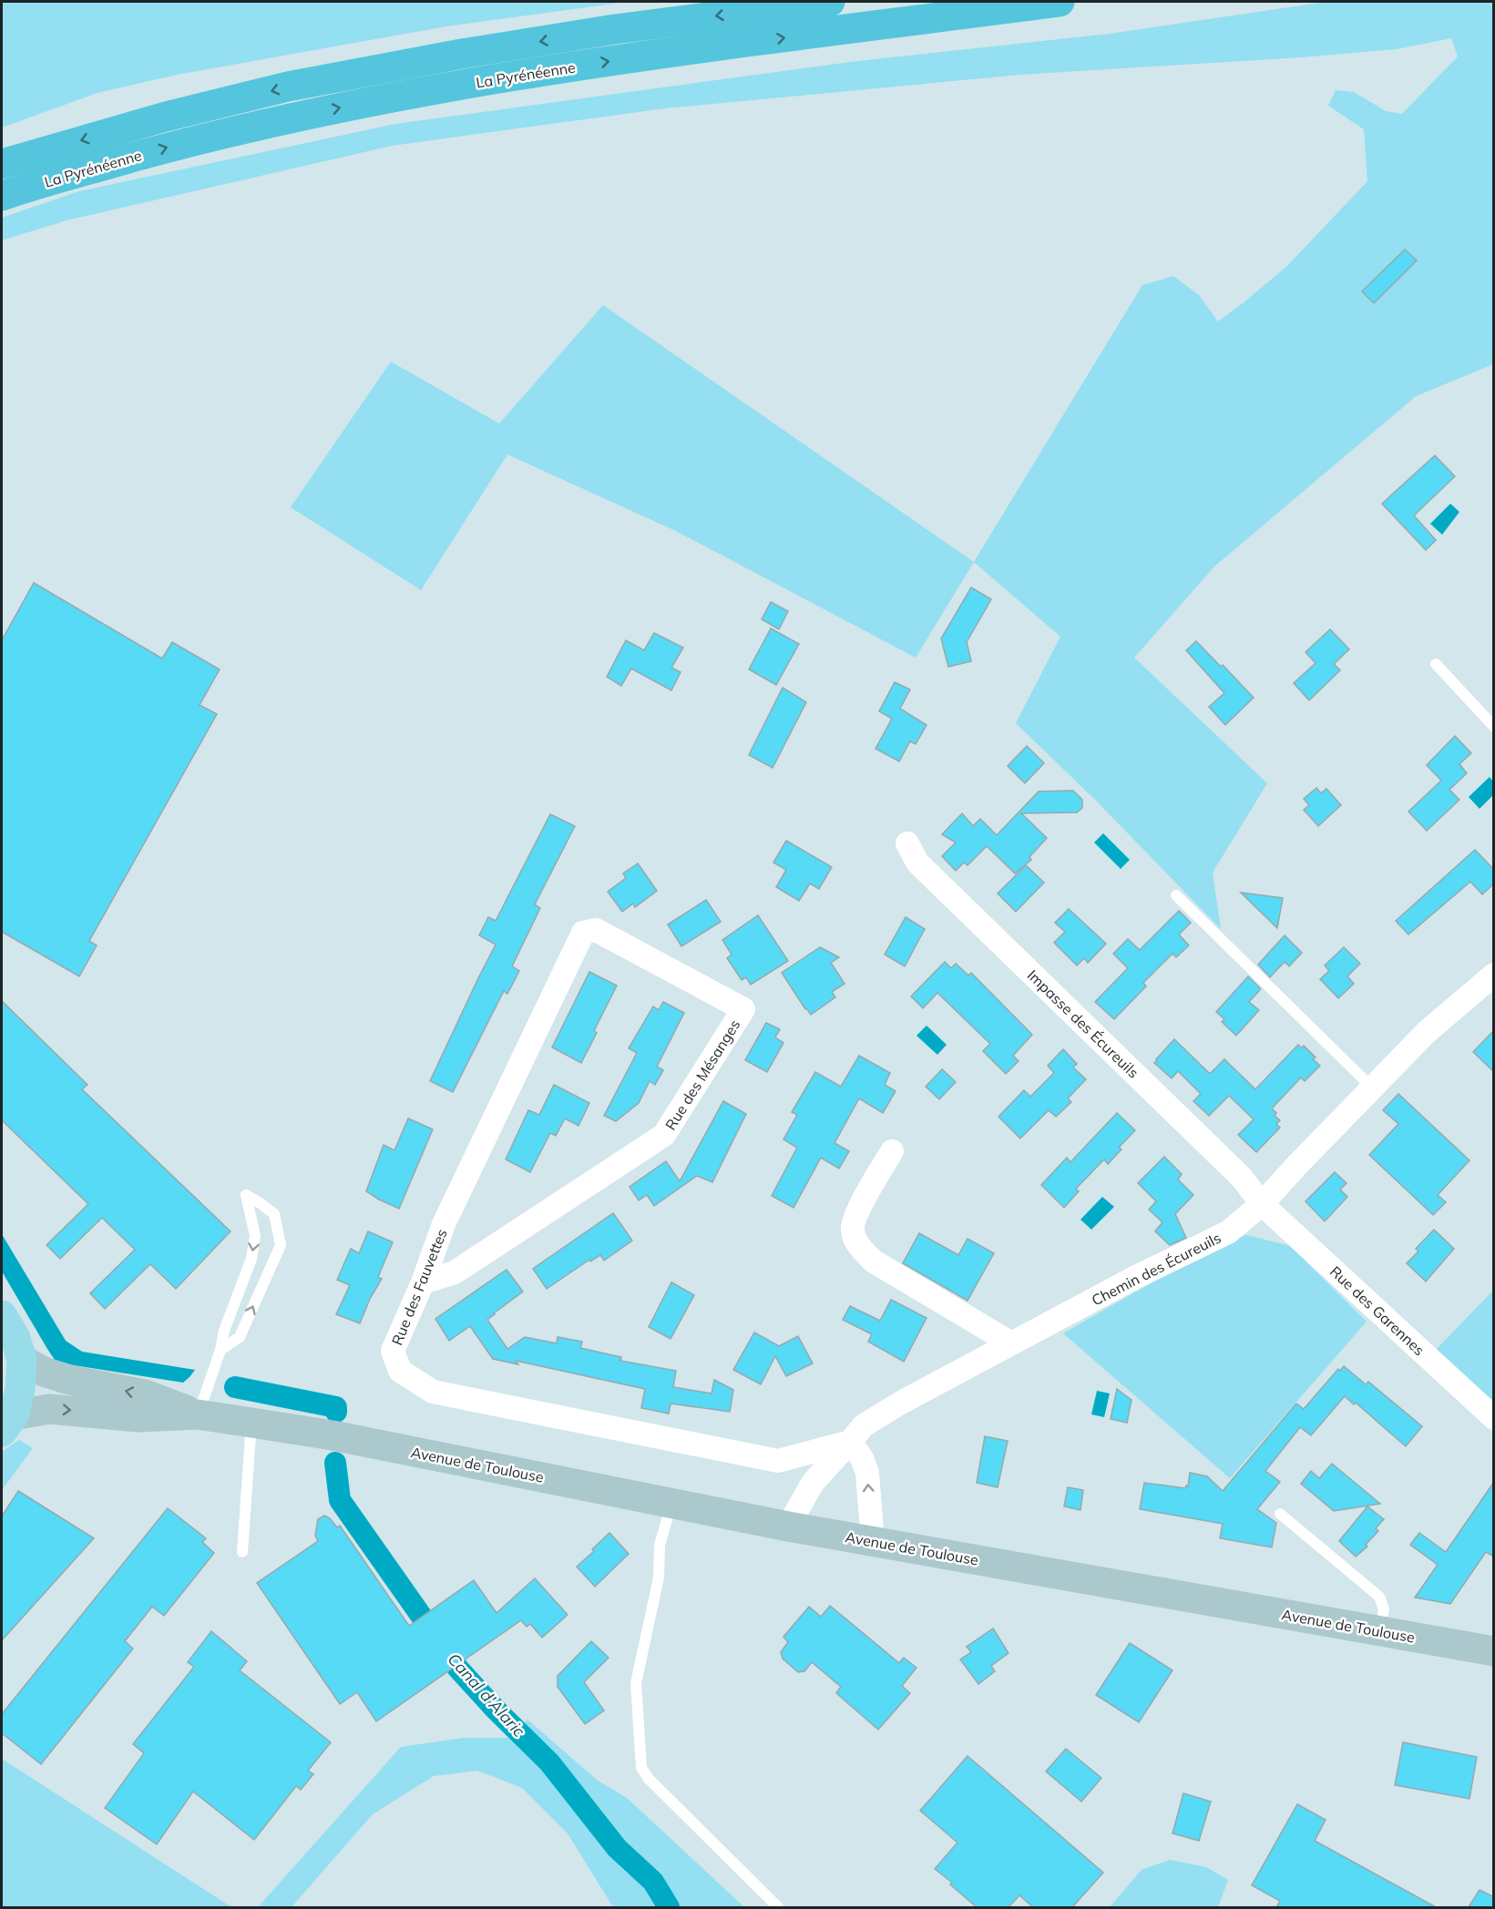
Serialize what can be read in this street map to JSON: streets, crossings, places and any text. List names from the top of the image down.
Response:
{
  "streets": {
    "highway": ["La Pyrénéenne"],
    "main road": ["Avenue de Toulouse"],
    "street": [
      "Impasse des Écureuils",
      "Rue des Mésanges",
      "Chemin des Écureuils",
      "Rue des Fauvettes",
      "Rue des Garennes"
    ]
  },
  "crossings": [
    ["Impasse des Écureuils", "Chemin des Écureuils"],
    ["Impasse des Écureuils", "Rue des Garennes"],
    ["Rue des Mésanges", "Rue des Fauvettes"],
    ["Chemin des Écureuils", "Rue des Fauvettes"],
    ["Chemin des Écureuils", "Rue des Garennes"],
    ["Chemin des Écureuils", "Avenue de Toulouse"]
  ],
  "water": ["Canal d'Alaric"]
}
